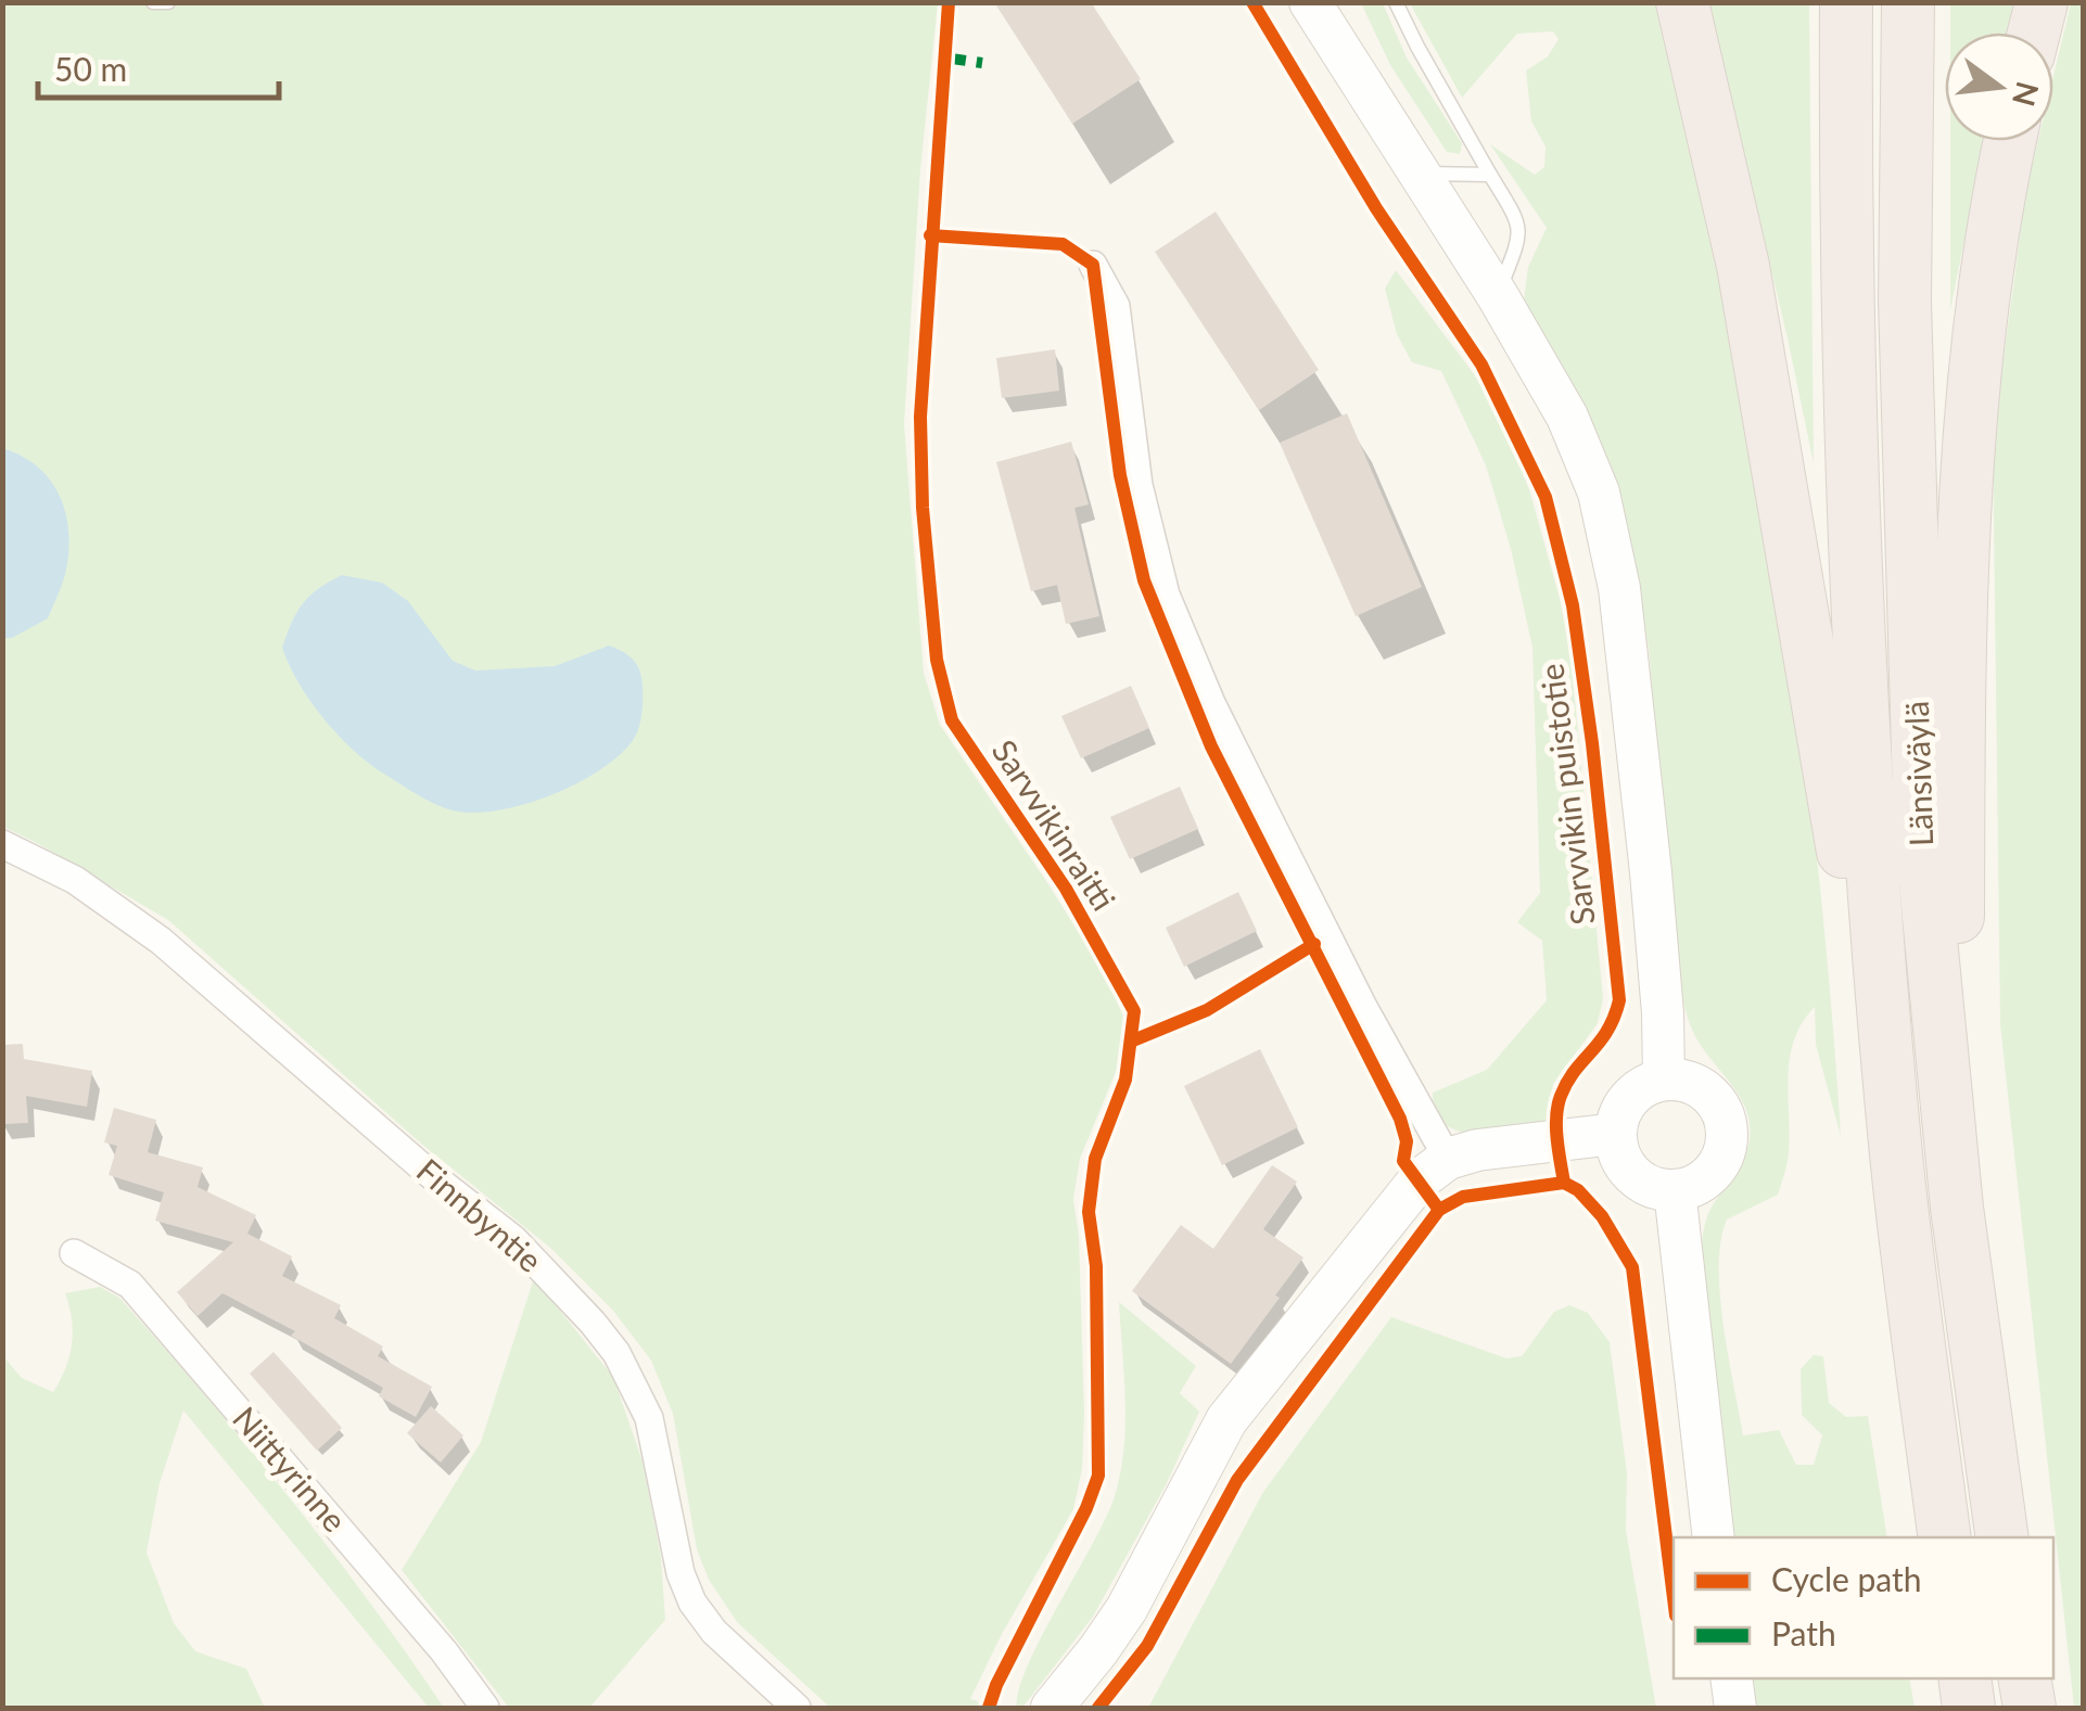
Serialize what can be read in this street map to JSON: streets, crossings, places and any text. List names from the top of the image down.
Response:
{
  "streets": {
    "highway": ["Länsiväylä"],
    "street": ["Finnbyntie", "Niittyrinne"],
    "cycle path": ["Sarvvikin puistotie", "Sarvvikinraitti"]
  },
  "legend": ["Cycle path", "Path"],
  "scale_bar": "50 m",
  "north": "right"
}
